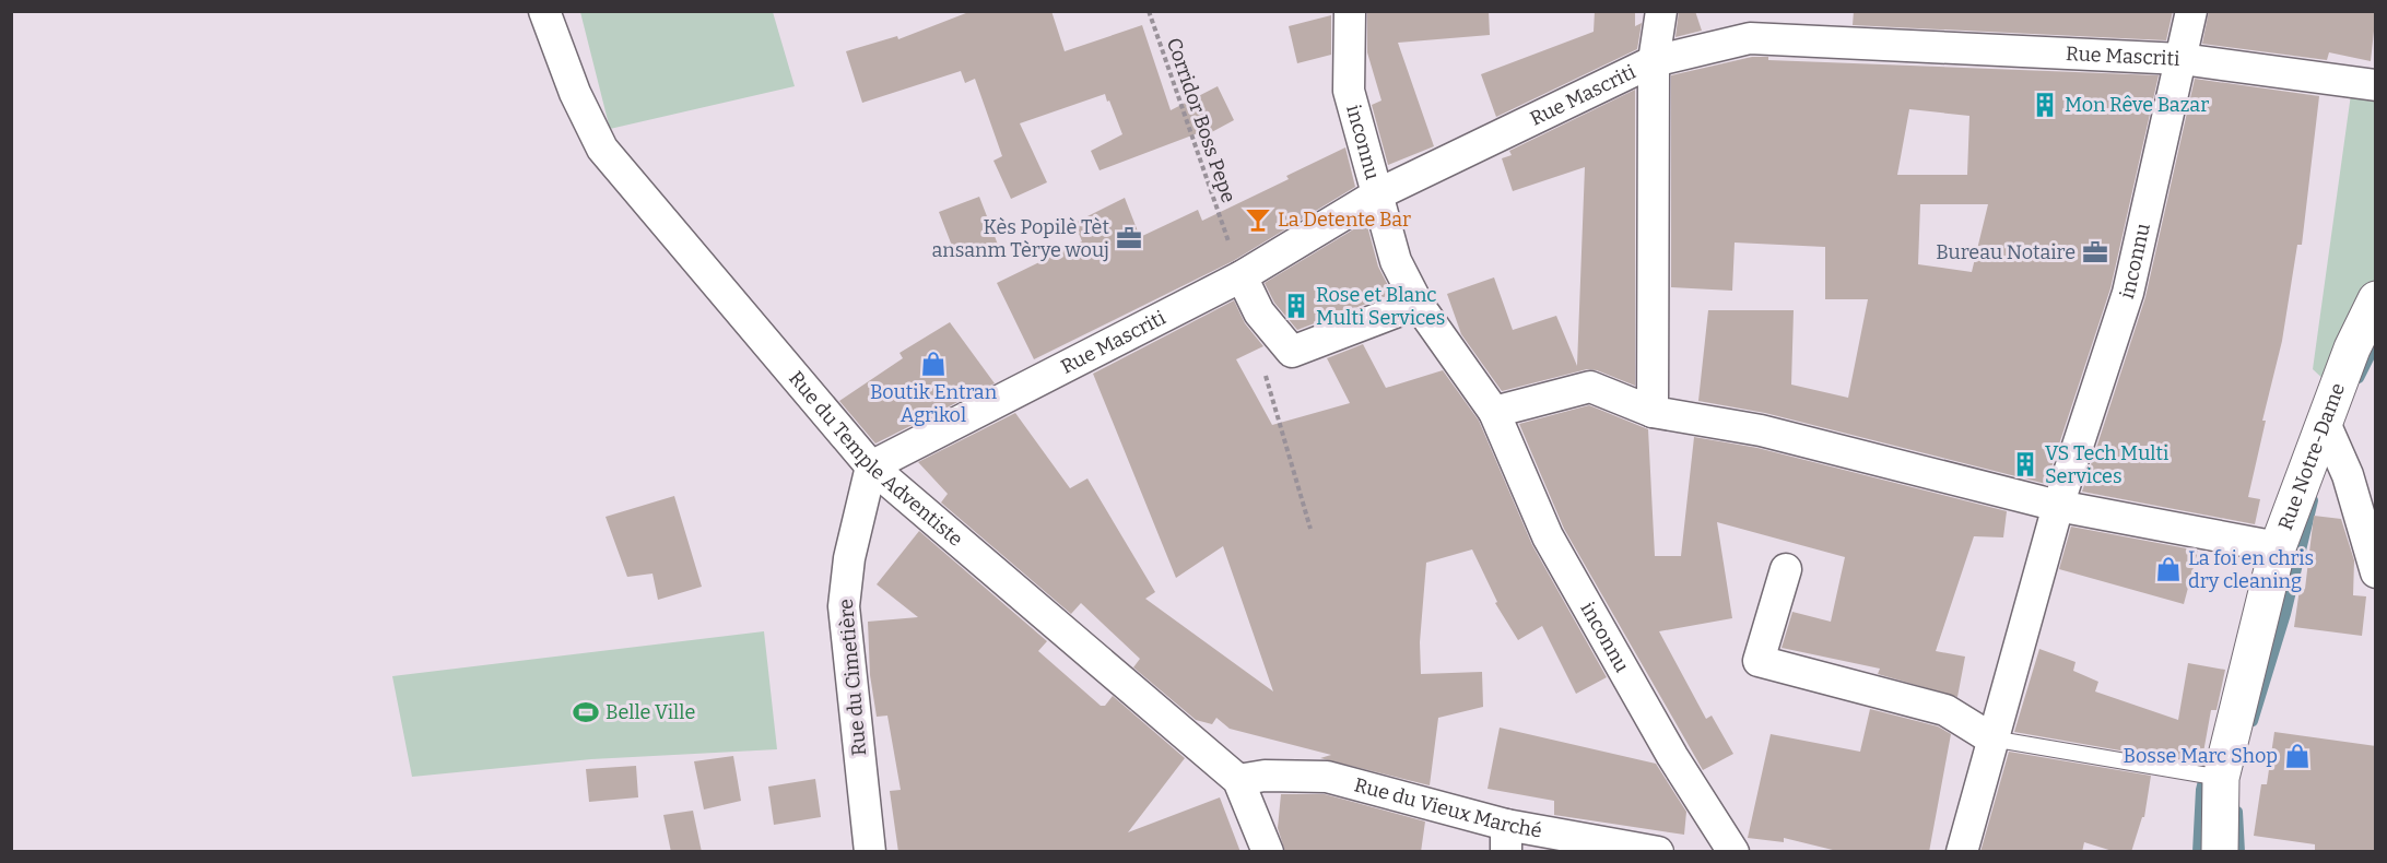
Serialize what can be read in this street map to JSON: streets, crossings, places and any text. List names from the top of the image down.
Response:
{
  "streets": {
    "street": [
      "Rue Mascriti",
      "inconnu",
      "Rue du Temple Adventiste",
      "Rue Notre-Dame",
      "Rue du Cimetière",
      "Rue du Vieux Marché"
    ],
    "path": ["Corridor Boss Pepe"]
  },
  "crossings": [
    ["Rue Mascriti", "Corridor Boss Pepe"],
    ["Rue Mascriti", "inconnu"],
    ["Rue Mascriti", "Rue du Temple Adventiste"],
    ["Rue Mascriti", "Rue du Cimetière"],
    ["Rue du Temple Adventiste", "Rue du Cimetière"],
    ["Rue du Temple Adventiste", "Rue du Vieux Marché"]
  ],
  "places": {
    "building": ["Mon Rêve Bazar", "Rose et Blanc Multi Services", "VS Tech Multi Services"],
    "bar": ["La Detente Bar"],
    "office": ["Kès Popilè Tèt ansanm Tèrye wouj", "Bureau Notaire"],
    "shop": ["Boutik Entran Agrikol", "La foi en chris dry cleaning", "Bosse Marc Shop"],
    "sports": ["Belle Ville"]
  }
}
